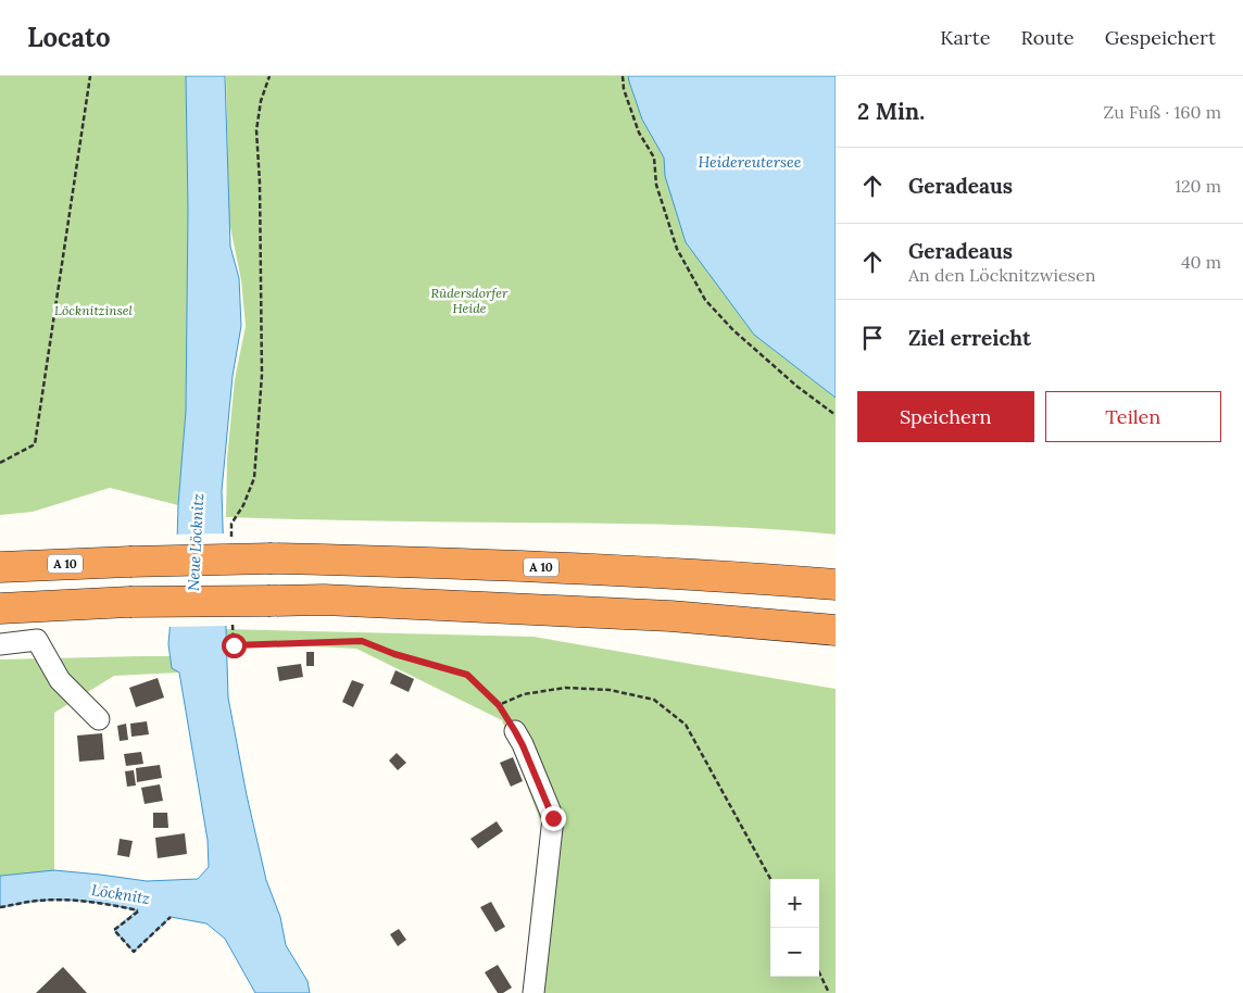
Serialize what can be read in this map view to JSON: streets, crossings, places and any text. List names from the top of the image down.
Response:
{
  "streets": {
    "highway": ["A 10"]
  },
  "water": ["Heidereutersee", "Neue Löcknitz", "Löcknitz"],
  "parks": ["Rüdersdorfer Heide", "Löcknitzinsel"],
  "page": {
    "header": "Locato",
    "nav": ["Karte", "Route", "Gespeichert"],
    "heading": ["2 Min.", "Zu Fuß · 160 m"],
    "list": [
      ["Geradeaus", "120 m"],
      ["Geradeaus", "An den Löcknitzwiesen", "40 m"],
      "Ziel erreicht"
    ],
    "buttons": ["Speichern", "Teilen"],
    "map_buttons": ["+", "−"]
  }
}
